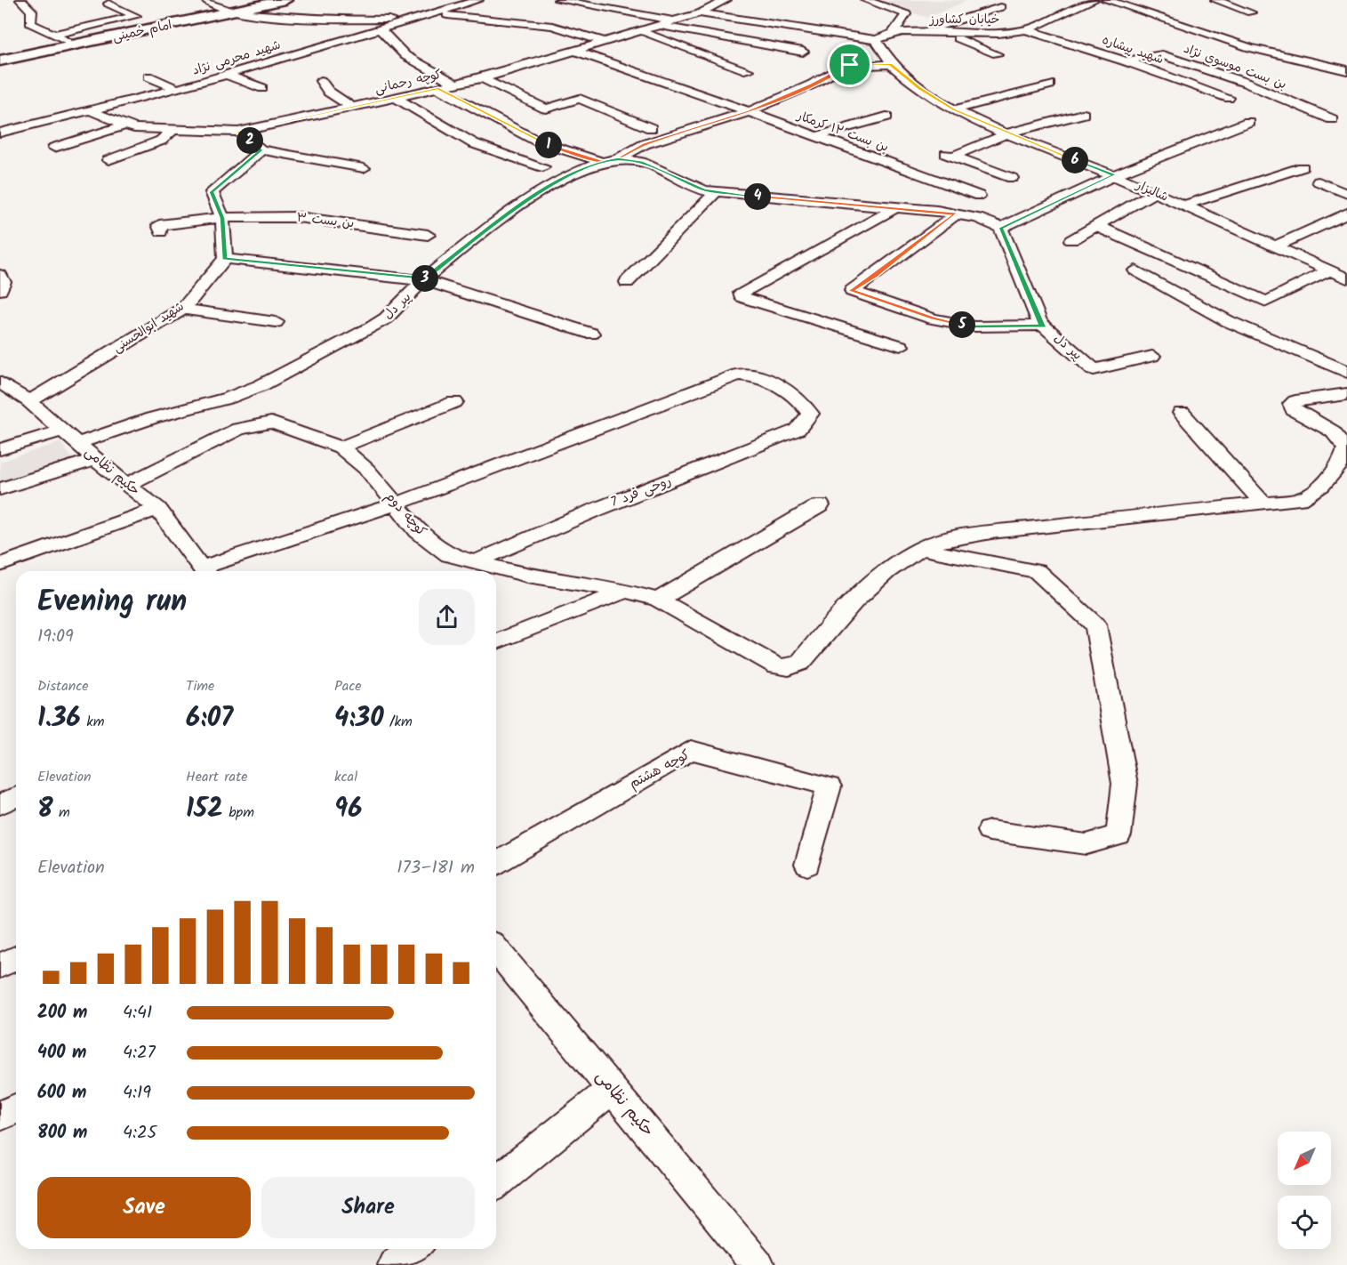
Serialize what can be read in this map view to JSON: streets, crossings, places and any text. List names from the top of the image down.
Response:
{
  "streets": {
    "street": [
      "خیابان کشاورز",
      "امام خمینی",
      "شهید پیشاره",
      "شهید محرمی نژاد",
      "بن بست موسوی نژاد",
      "کوچه رحمانی",
      "بن بست ۱۲ کرمکار",
      "شالیزار",
      "بن بست ۳",
      "پیر دل",
      "شهید ابوالحسنی",
      "حکیم نظامی",
      "روحی فرد 7",
      "کوچه دوم",
      "کوچه هشتم"
    ]
  },
  "crossings": [
    ["خیابان کشاورز", "شهید پیشاره"],
    ["شهید پیشاره", "بن بست موسوی نژاد"],
    ["شهید محرمی نژاد", "کوچه رحمانی"],
    ["کوچه رحمانی", "بن بست ۱۲ کرمکار"],
    ["پیر دل", "حکیم نظامی"],
    ["شهید ابوالحسنی", "حکیم نظامی"],
    ["حکیم نظامی", "کوچه دوم"],
    ["روحی فرد 7", "کوچه دوم"]
  ],
  "north": "bottom left",
  "page": {
    "pins": [
      "2",
      "1",
      "6",
      "4",
      "3",
      "5"
    ],
    "heading": ["Evening run", "19:09"],
    "stats": [
      ["Distance", "1.36 km"],
      ["Time", "6:07"],
      ["Pace", "4:30 /km"],
      ["Elevation", "8 m"],
      ["Heart rate", "152 bpm"],
      ["kcal", "96"]
    ],
    "chart": ["Elevation", "173–181 m"],
    "list": [
      {
        "name": "200 m",
        "note": "4:41"
      },
      {
        "name": "400 m",
        "note": "4:27"
      },
      {
        "name": "600 m",
        "note": "4:19"
      },
      {
        "name": "800 m",
        "note": "4:25"
      }
    ],
    "buttons": ["Save", "Share"]
  }
}
